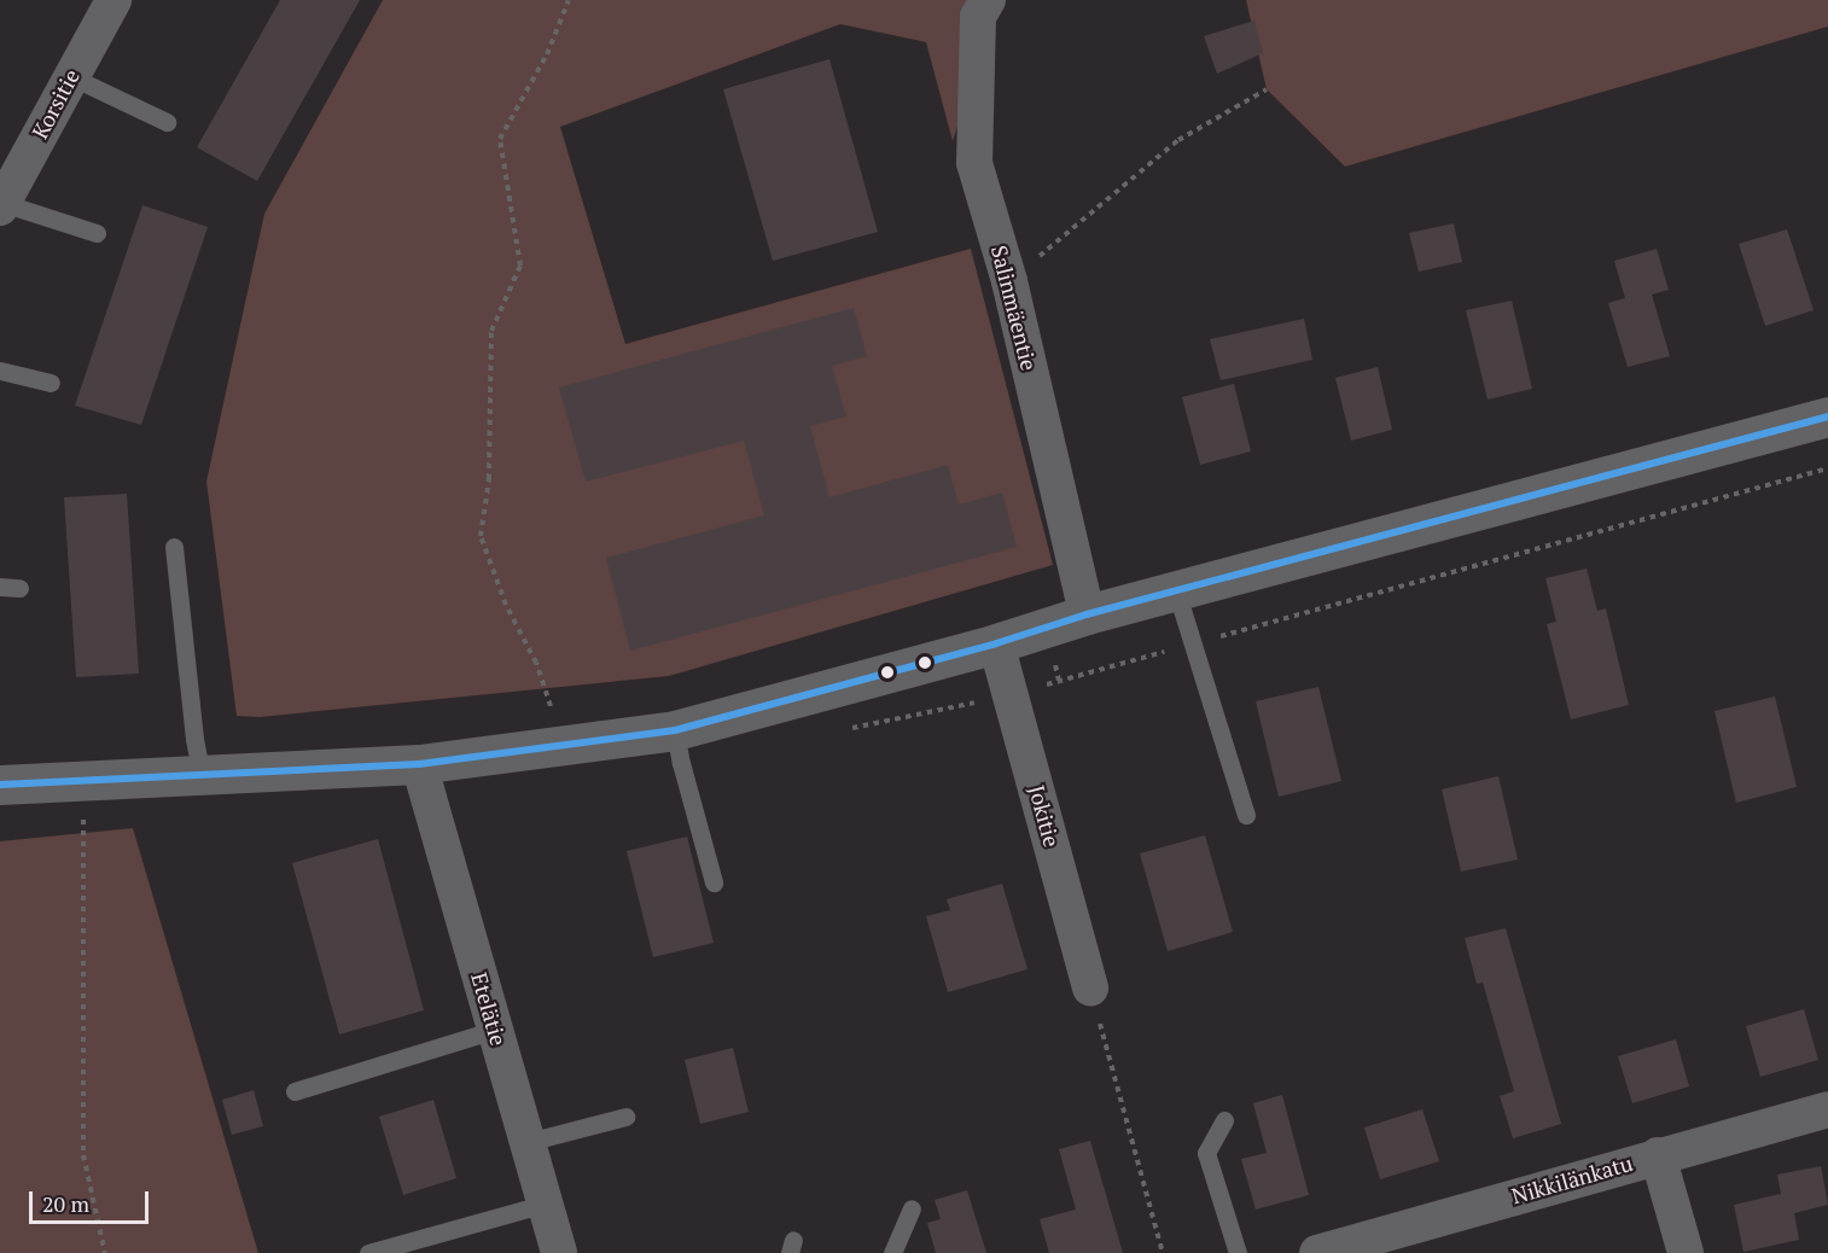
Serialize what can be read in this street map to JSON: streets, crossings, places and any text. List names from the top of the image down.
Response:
{
  "streets": {
    "street": [
      "Korsitie",
      "Salinmäentie",
      "Jokitie",
      "Etelätie",
      "Nikkilänkatu"
    ]
  },
  "scale_bar": "20 m"
}
